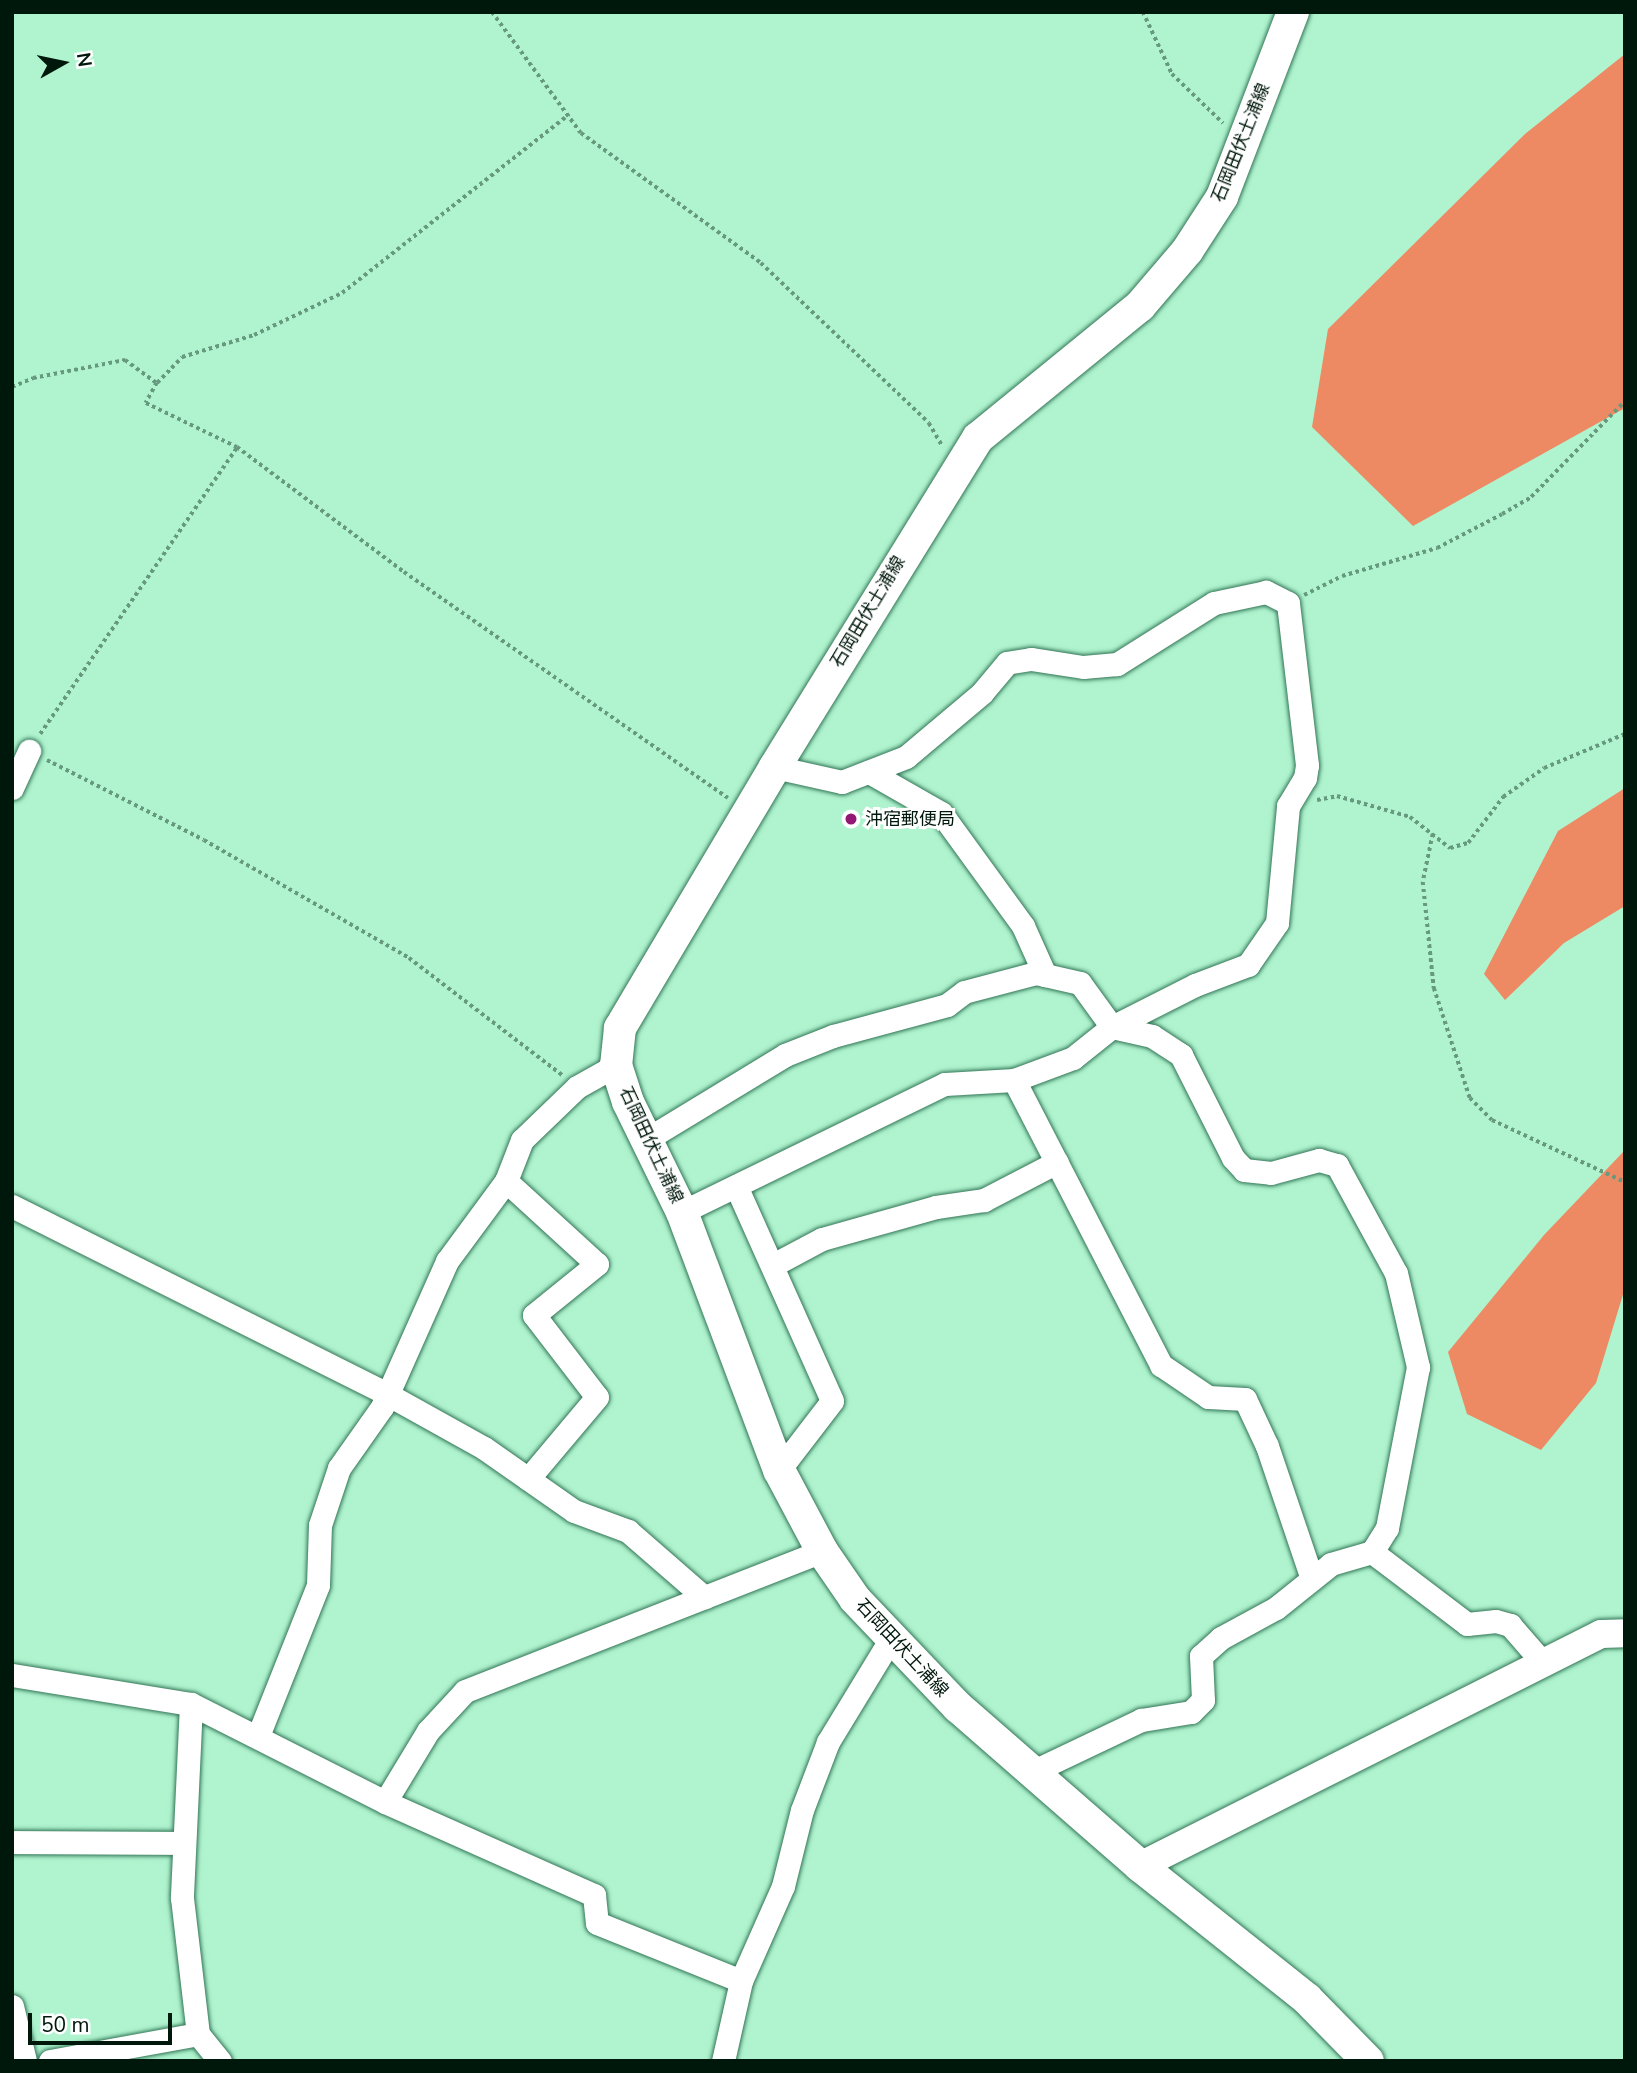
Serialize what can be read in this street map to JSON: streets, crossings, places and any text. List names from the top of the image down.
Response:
{
  "streets": {
    "main road": ["石岡田伏土浦線"]
  },
  "places": ["沖宿郵便局"],
  "scale_bar": "50 m",
  "north": "right"
}
